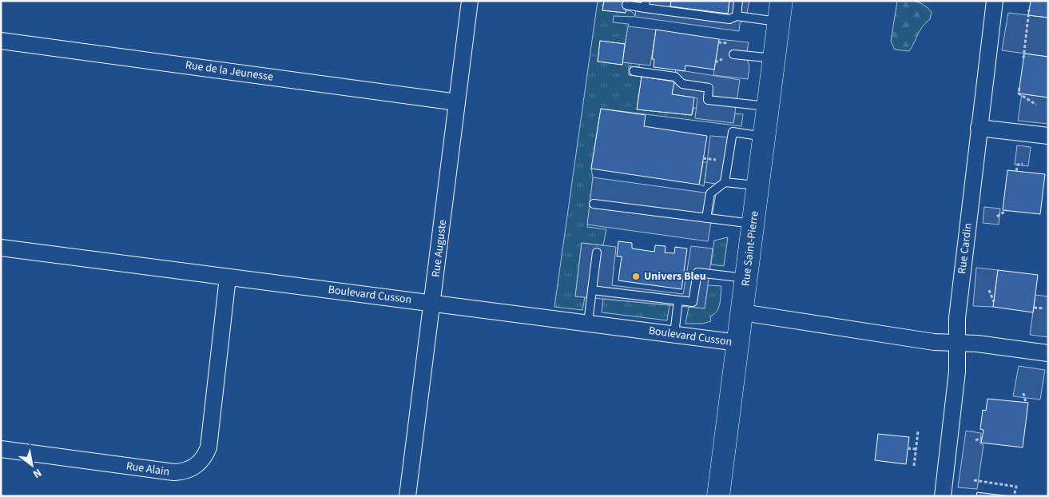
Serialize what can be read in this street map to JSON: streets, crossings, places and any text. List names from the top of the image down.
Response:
{
  "streets": {
    "main road": ["Rue Saint-Pierre"],
    "street": [
      "Rue de la Jeunesse",
      "Rue Auguste",
      "Rue Cardin",
      "Boulevard Cusson",
      "Rue Alain"
    ]
  },
  "crossings": [
    ["Rue de la Jeunesse", "Rue Auguste"],
    ["Rue Auguste", "Boulevard Cusson"],
    ["Rue Saint-Pierre", "Boulevard Cusson"],
    ["Boulevard Cusson", "Rue Alain"]
  ],
  "places": ["Univers Bleu"],
  "north": "bottom right"
}
